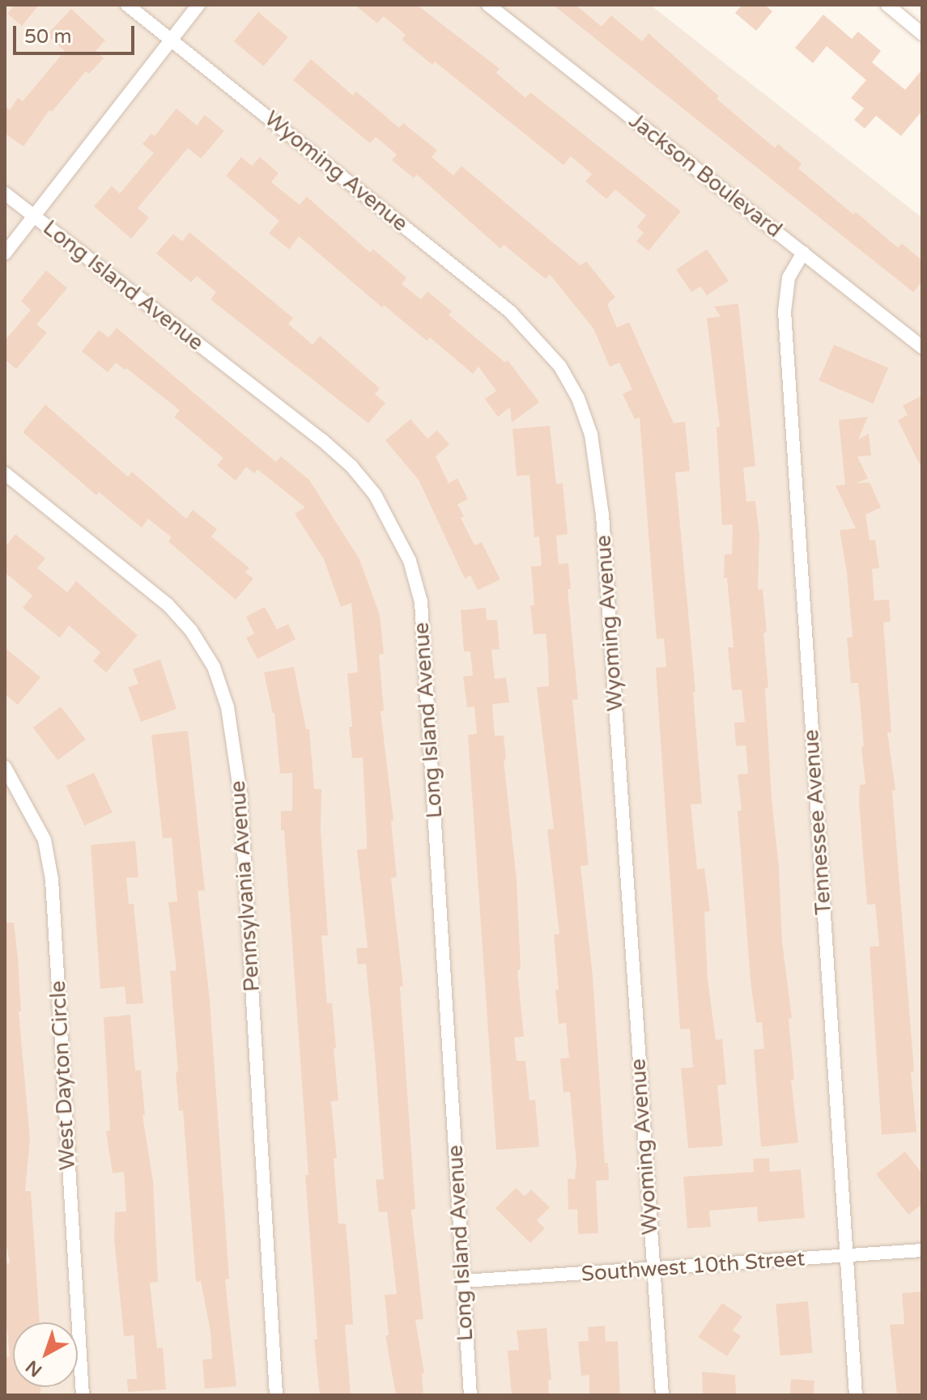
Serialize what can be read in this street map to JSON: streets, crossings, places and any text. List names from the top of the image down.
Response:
{
  "streets": {
    "street": [
      "Wyoming Avenue",
      "Jackson Boulevard",
      "Long Island Avenue",
      "Tennessee Avenue",
      "Pennsylvania Avenue",
      "West Dayton Circle",
      "Southwest 10th Street"
    ]
  },
  "crossings": [
    ["Wyoming Avenue", "Southwest 10th Street"],
    ["Jackson Boulevard", "Tennessee Avenue"],
    ["Long Island Avenue", "Southwest 10th Street"],
    ["Tennessee Avenue", "Southwest 10th Street"]
  ],
  "scale_bar": "50 m",
  "north": "bottom left"
}
